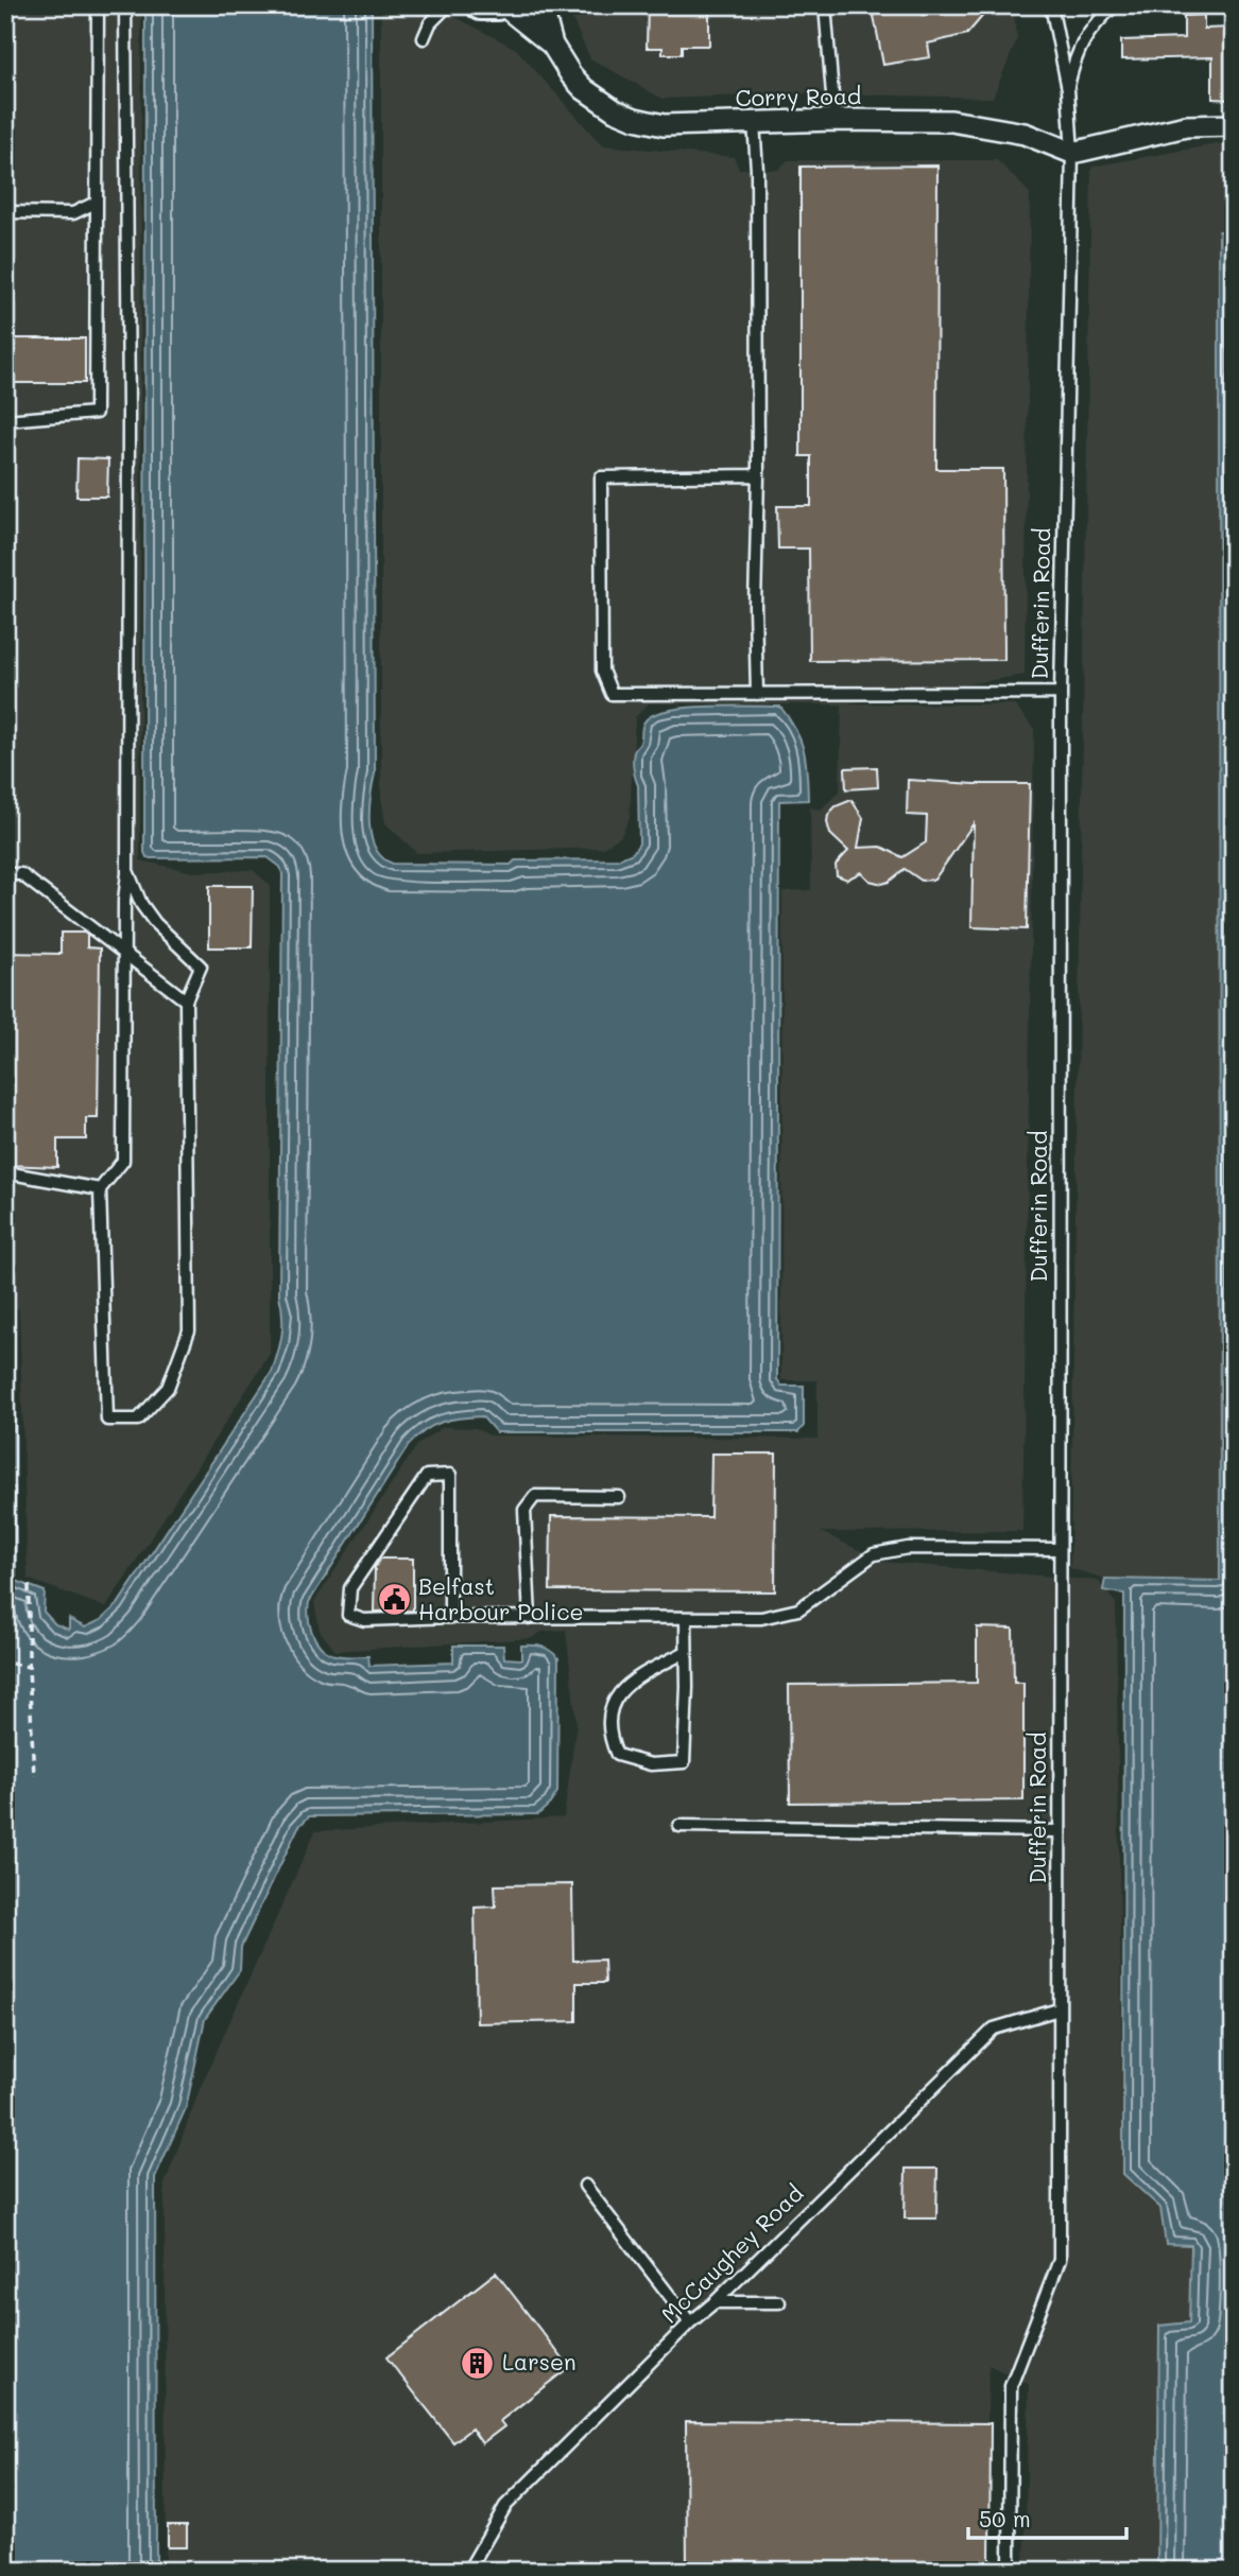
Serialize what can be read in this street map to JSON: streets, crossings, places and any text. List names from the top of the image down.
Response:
{
  "streets": {
    "street": ["Corry Road"],
    "lane": ["Dufferin Road", "McCaughey Road"]
  },
  "crossings": [
    ["Corry Road", "Dufferin Road"],
    ["Dufferin Road", "McCaughey Road"]
  ],
  "places": {
    "public building": ["Belfast Harbour Police"],
    "building": ["Larsen"]
  },
  "scale_bar": "50 m"
}
